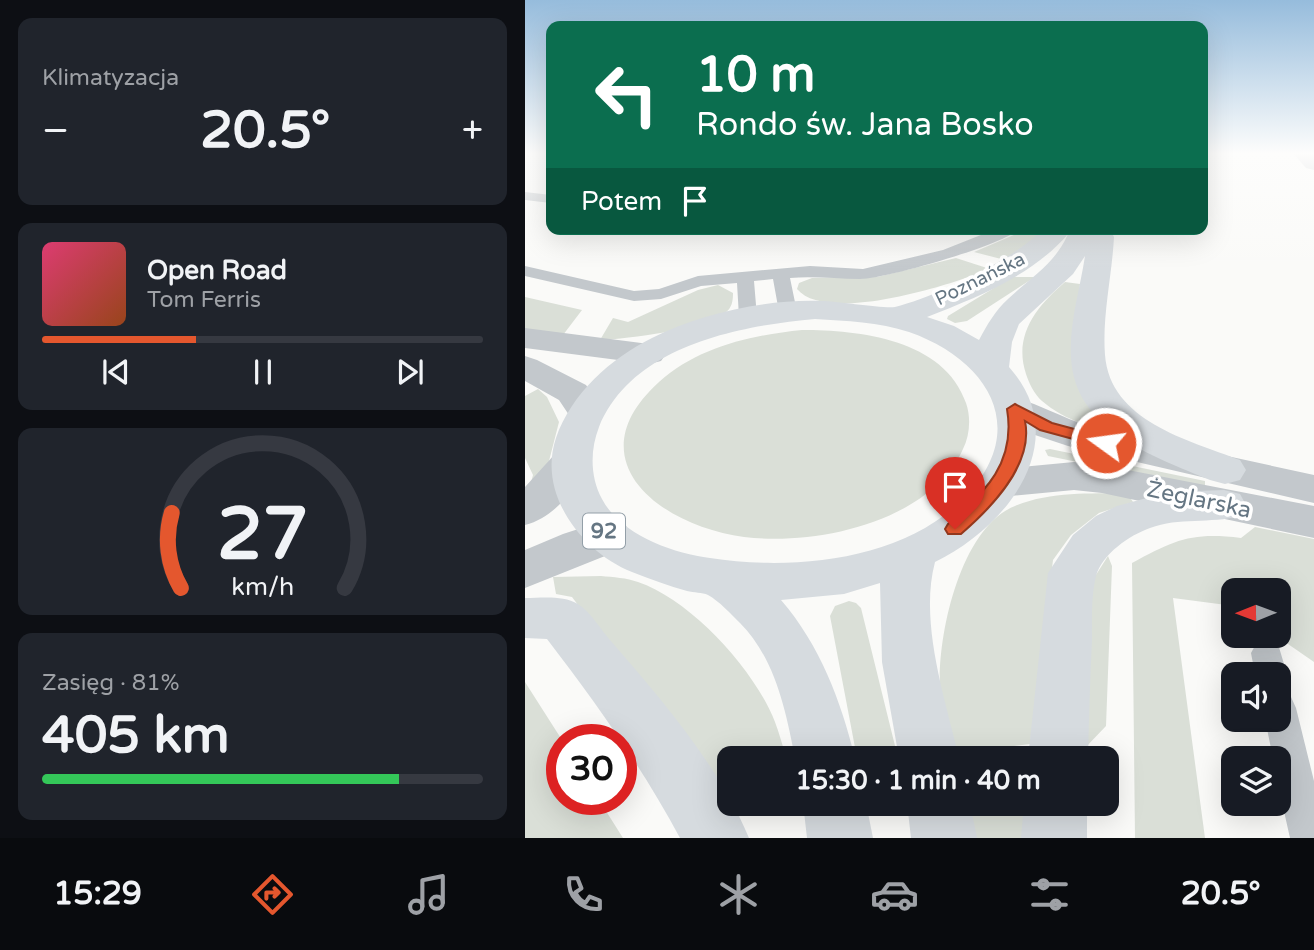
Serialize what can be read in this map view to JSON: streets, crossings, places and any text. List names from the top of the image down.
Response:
{
  "streets": {
    "main road": ["Poznańska", "92"],
    "street": ["Żeglarska"]
  },
  "crossings": [
    ["Poznańska", "92"],
    ["Żeglarska", "92"]
  ],
  "north": "left",
  "page": {
    "tile": [
      "Klimatyzacja",
      ["Zasięg · 81%", "405 km"]
    ],
    "turn": ["10 m", "Rondo św. Jana Bosko"],
    "heat": ["−", "20.5°", "+"],
    "then": "Potem",
    "song": ["Open Road", "Tom Ferris"],
    "limit": "30",
    "trip": "15:30 · 1 min · 40 m",
    "tabs": ["15:29", "20.5°"],
    "gauge": ["27", "km/h"]
  }
}
